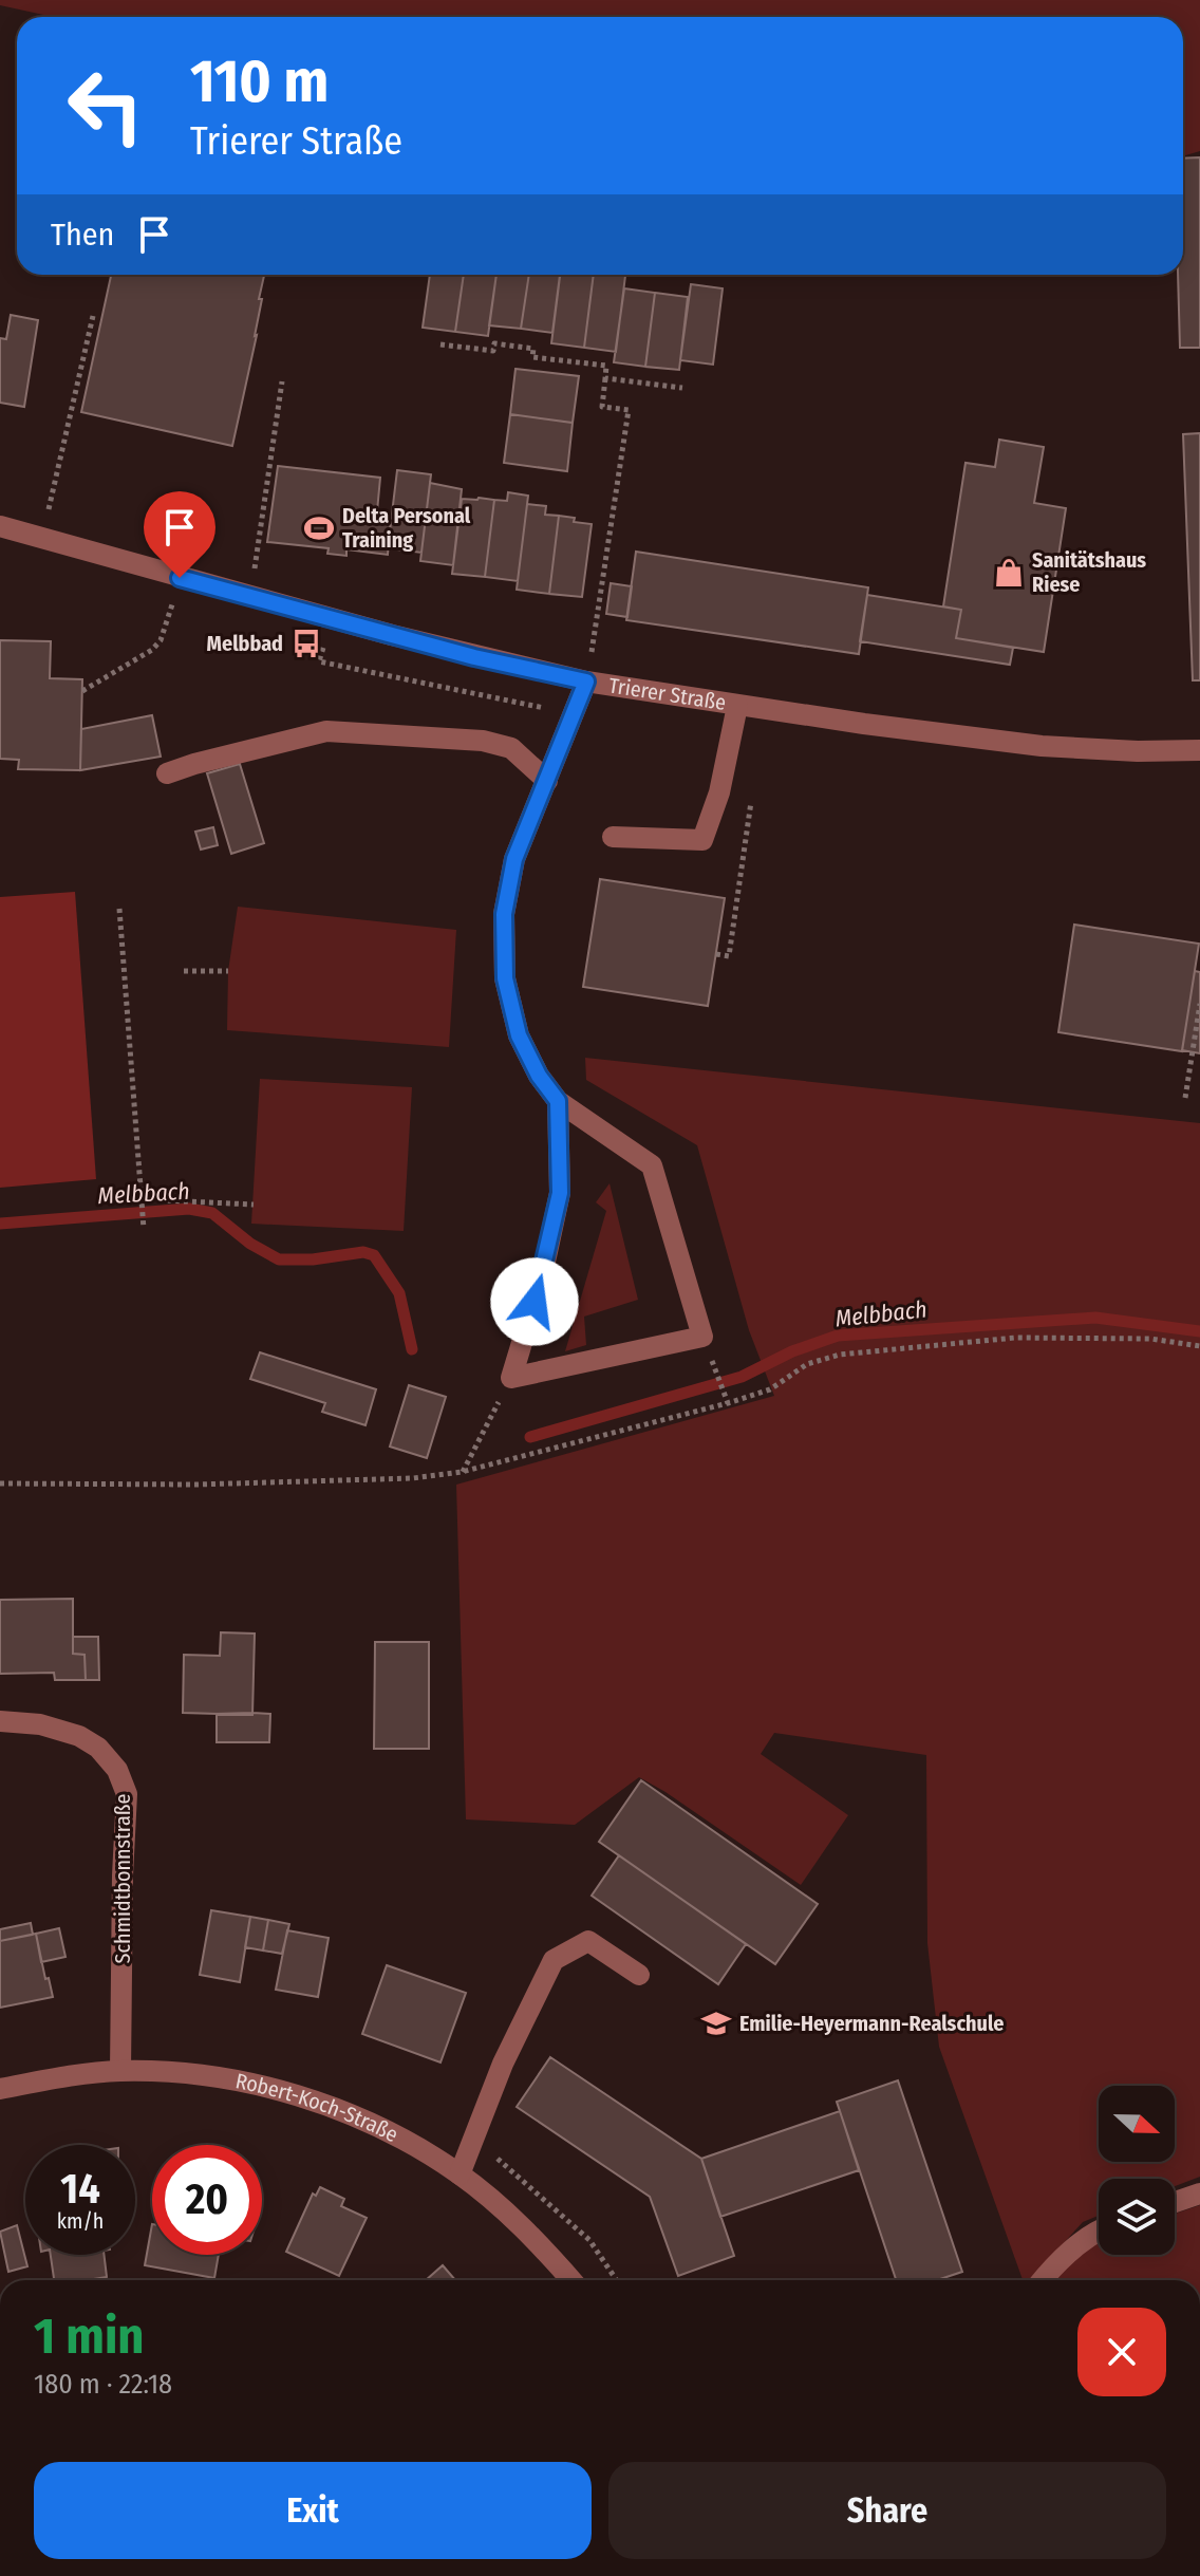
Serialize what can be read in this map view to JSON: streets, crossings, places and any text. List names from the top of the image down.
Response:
{
  "streets": {
    "street": ["Trierer Straße", "Schmidtbonnstraße", "Robert-Koch-Straße"]
  },
  "crossings": [
    ["Schmidtbonnstraße", "Robert-Koch-Straße"]
  ],
  "water": ["Melbbach"],
  "places": {
    "sports": ["Delta Personal Training"],
    "shop": ["Sanitätshaus Riese"],
    "bus stop": ["Melbbad"],
    "school or university": ["Emilie-Heyermann-Realschule"]
  },
  "north": "right",
  "page": {
    "turn": ["110 m", "Trierer Straße"],
    "then": "Then",
    "speed": "14 km/h",
    "limit": "20",
    "heading": ["1 min", "180 m · 22:18"],
    "buttons": ["Exit", "Share"]
  }
}
